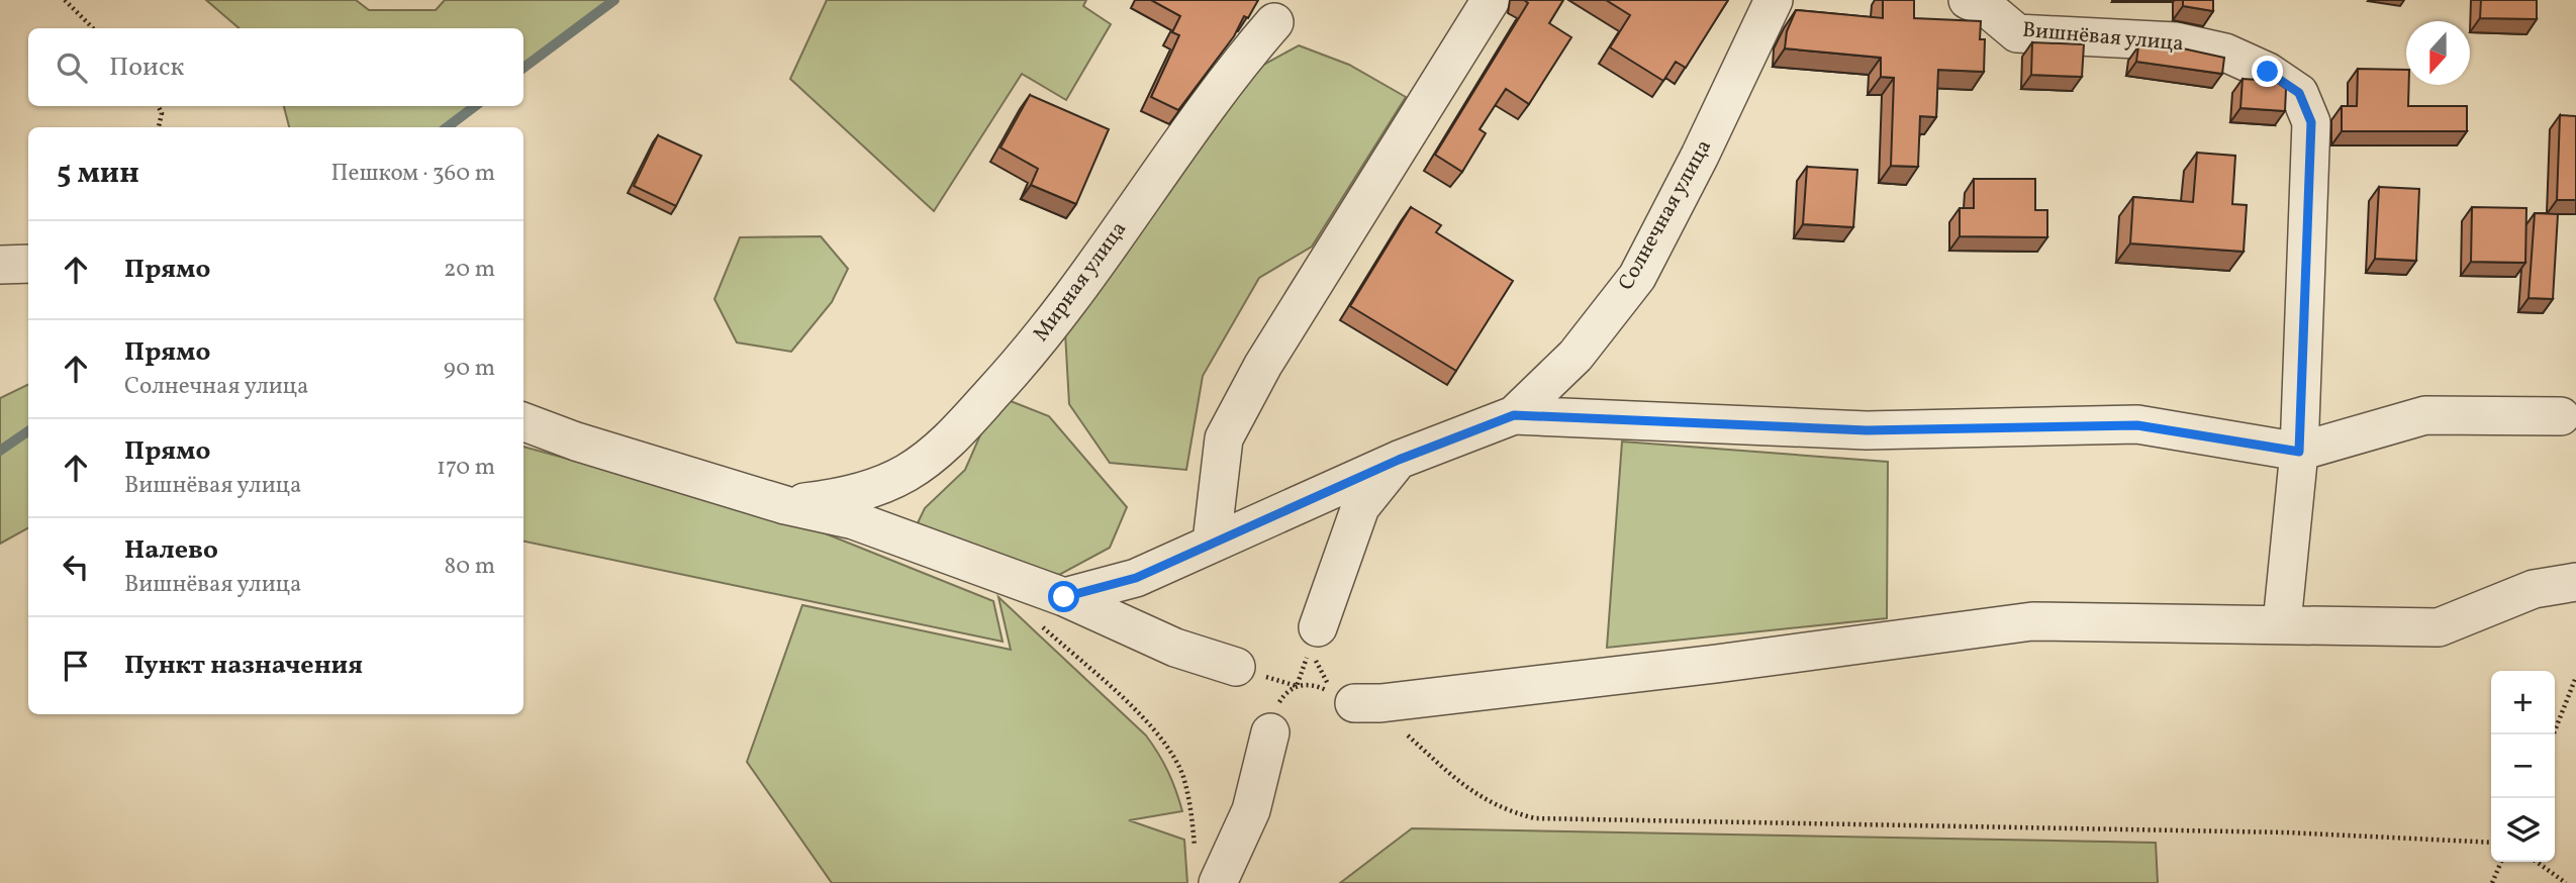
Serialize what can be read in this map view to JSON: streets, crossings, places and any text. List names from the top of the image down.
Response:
{
  "streets": {
    "street": ["Вишнёвая улица", "Солнечная улица", "Мирная улица"]
  },
  "north": "bottom",
  "page": {
    "search": "Поиск",
    "heading": ["5 мин", "Пешком · 360 m"],
    "list": [
      ["Прямо", "20 m"],
      ["Прямо", "Солнечная улица", "90 m"],
      ["Прямо", "Вишнёвая улица", "170 m"],
      ["Налево", "Вишнёвая улица", "80 m"],
      "Пункт назначения"
    ],
    "map_buttons": ["+", "−"]
  }
}
